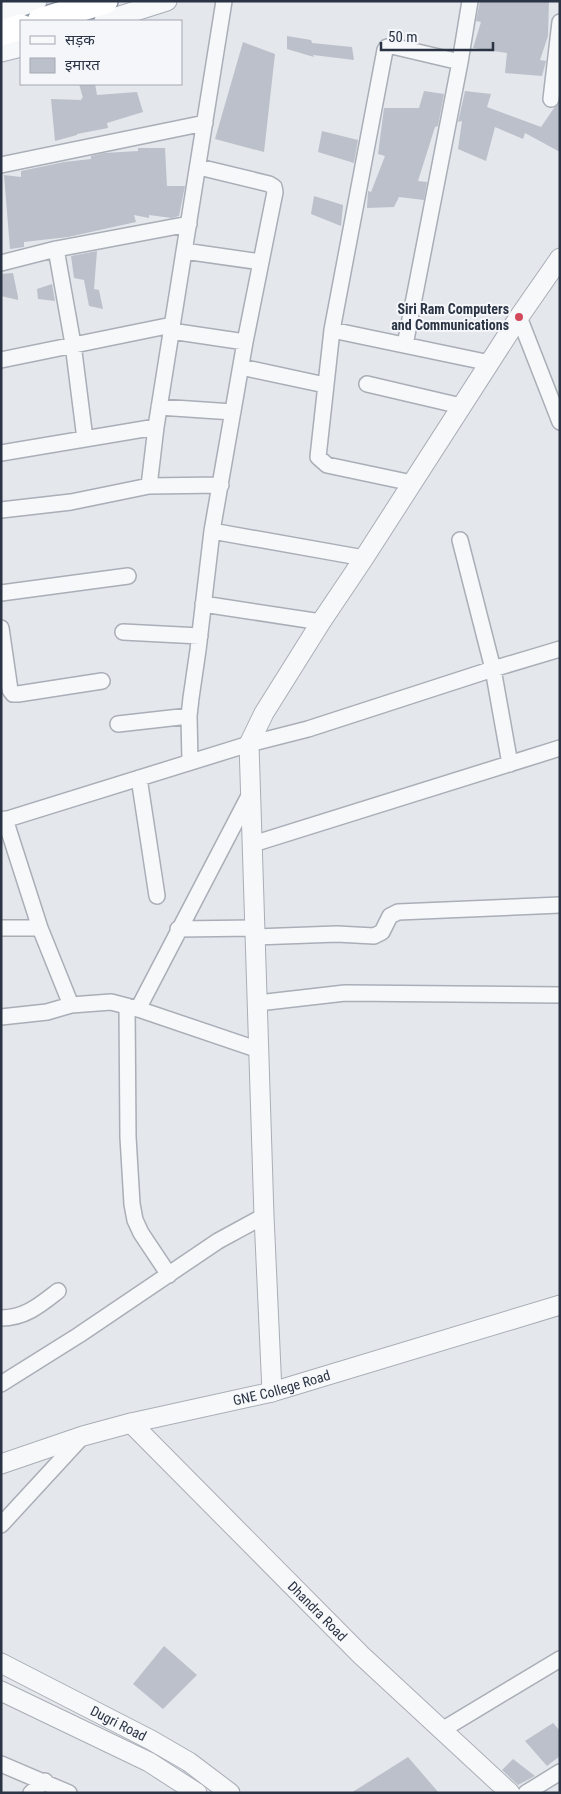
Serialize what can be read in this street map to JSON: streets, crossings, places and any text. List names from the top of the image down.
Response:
{
  "streets": {
    "street": ["GNE College Road", "Dhandra Road", "Dugri Road"]
  },
  "crossings": [
    ["GNE College Road", "Dhandra Road"]
  ],
  "places": ["Siri Ram Computers and Communications"],
  "legend": ["सड़क", "इमारत"],
  "scale_bar": "50 m"
}
